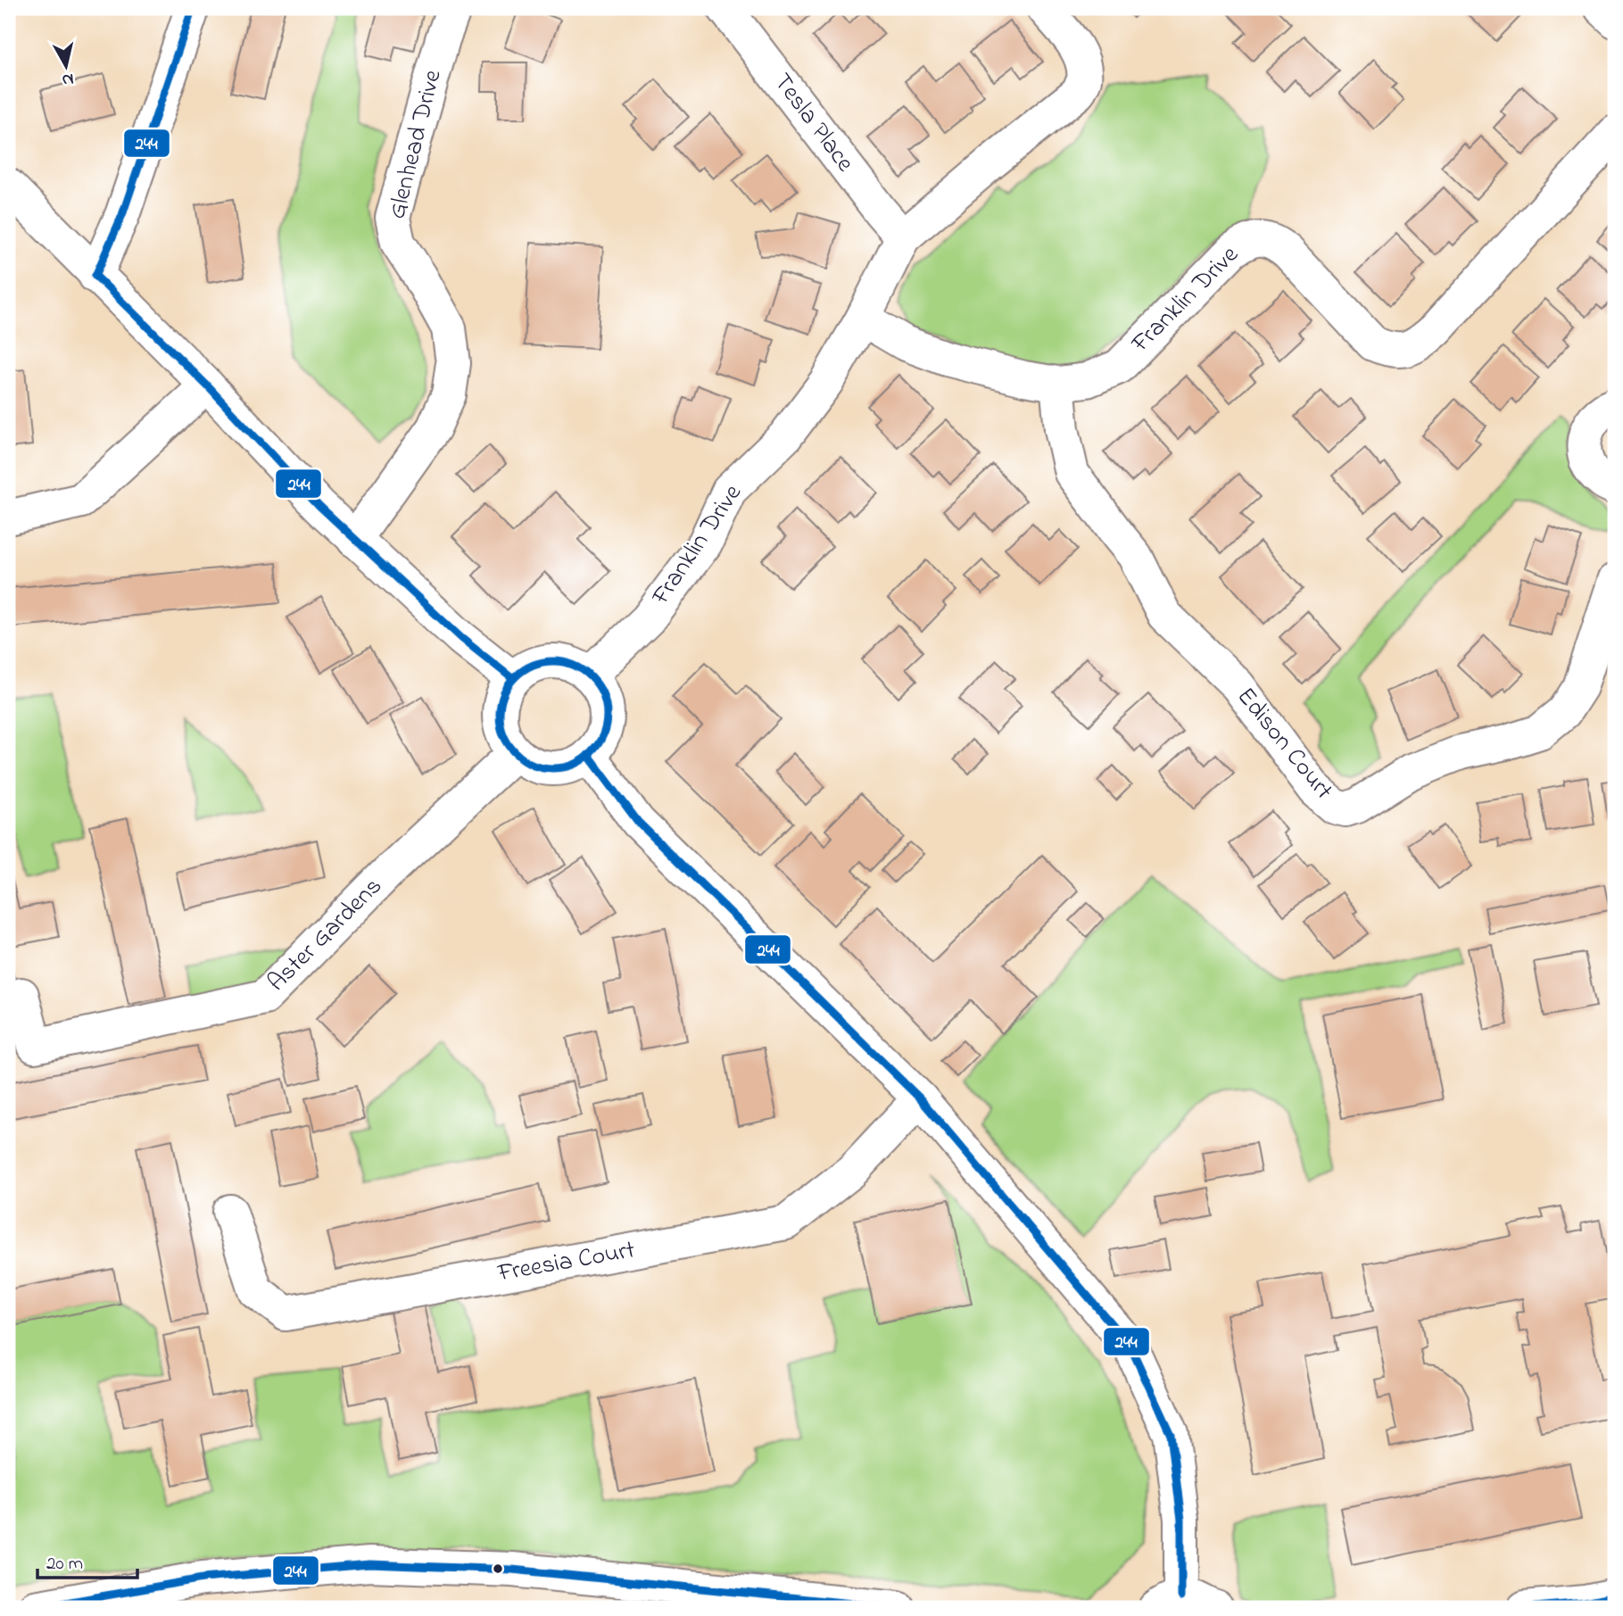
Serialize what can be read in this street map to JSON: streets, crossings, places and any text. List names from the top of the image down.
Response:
{
  "streets": {
    "street": [
      "Tesla Place",
      "Glenhead Drive",
      "Franklin Drive",
      "Edison Court",
      "Aster Gardens",
      "Freesia Court"
    ]
  },
  "crossings": [
    ["Tesla Place", "Franklin Drive"],
    ["Franklin Drive", "Edison Court"],
    ["Franklin Drive", "Aster Gardens"]
  ],
  "lines": ["transit line 244"],
  "scale_bar": "20 m",
  "north": "bottom"
}
